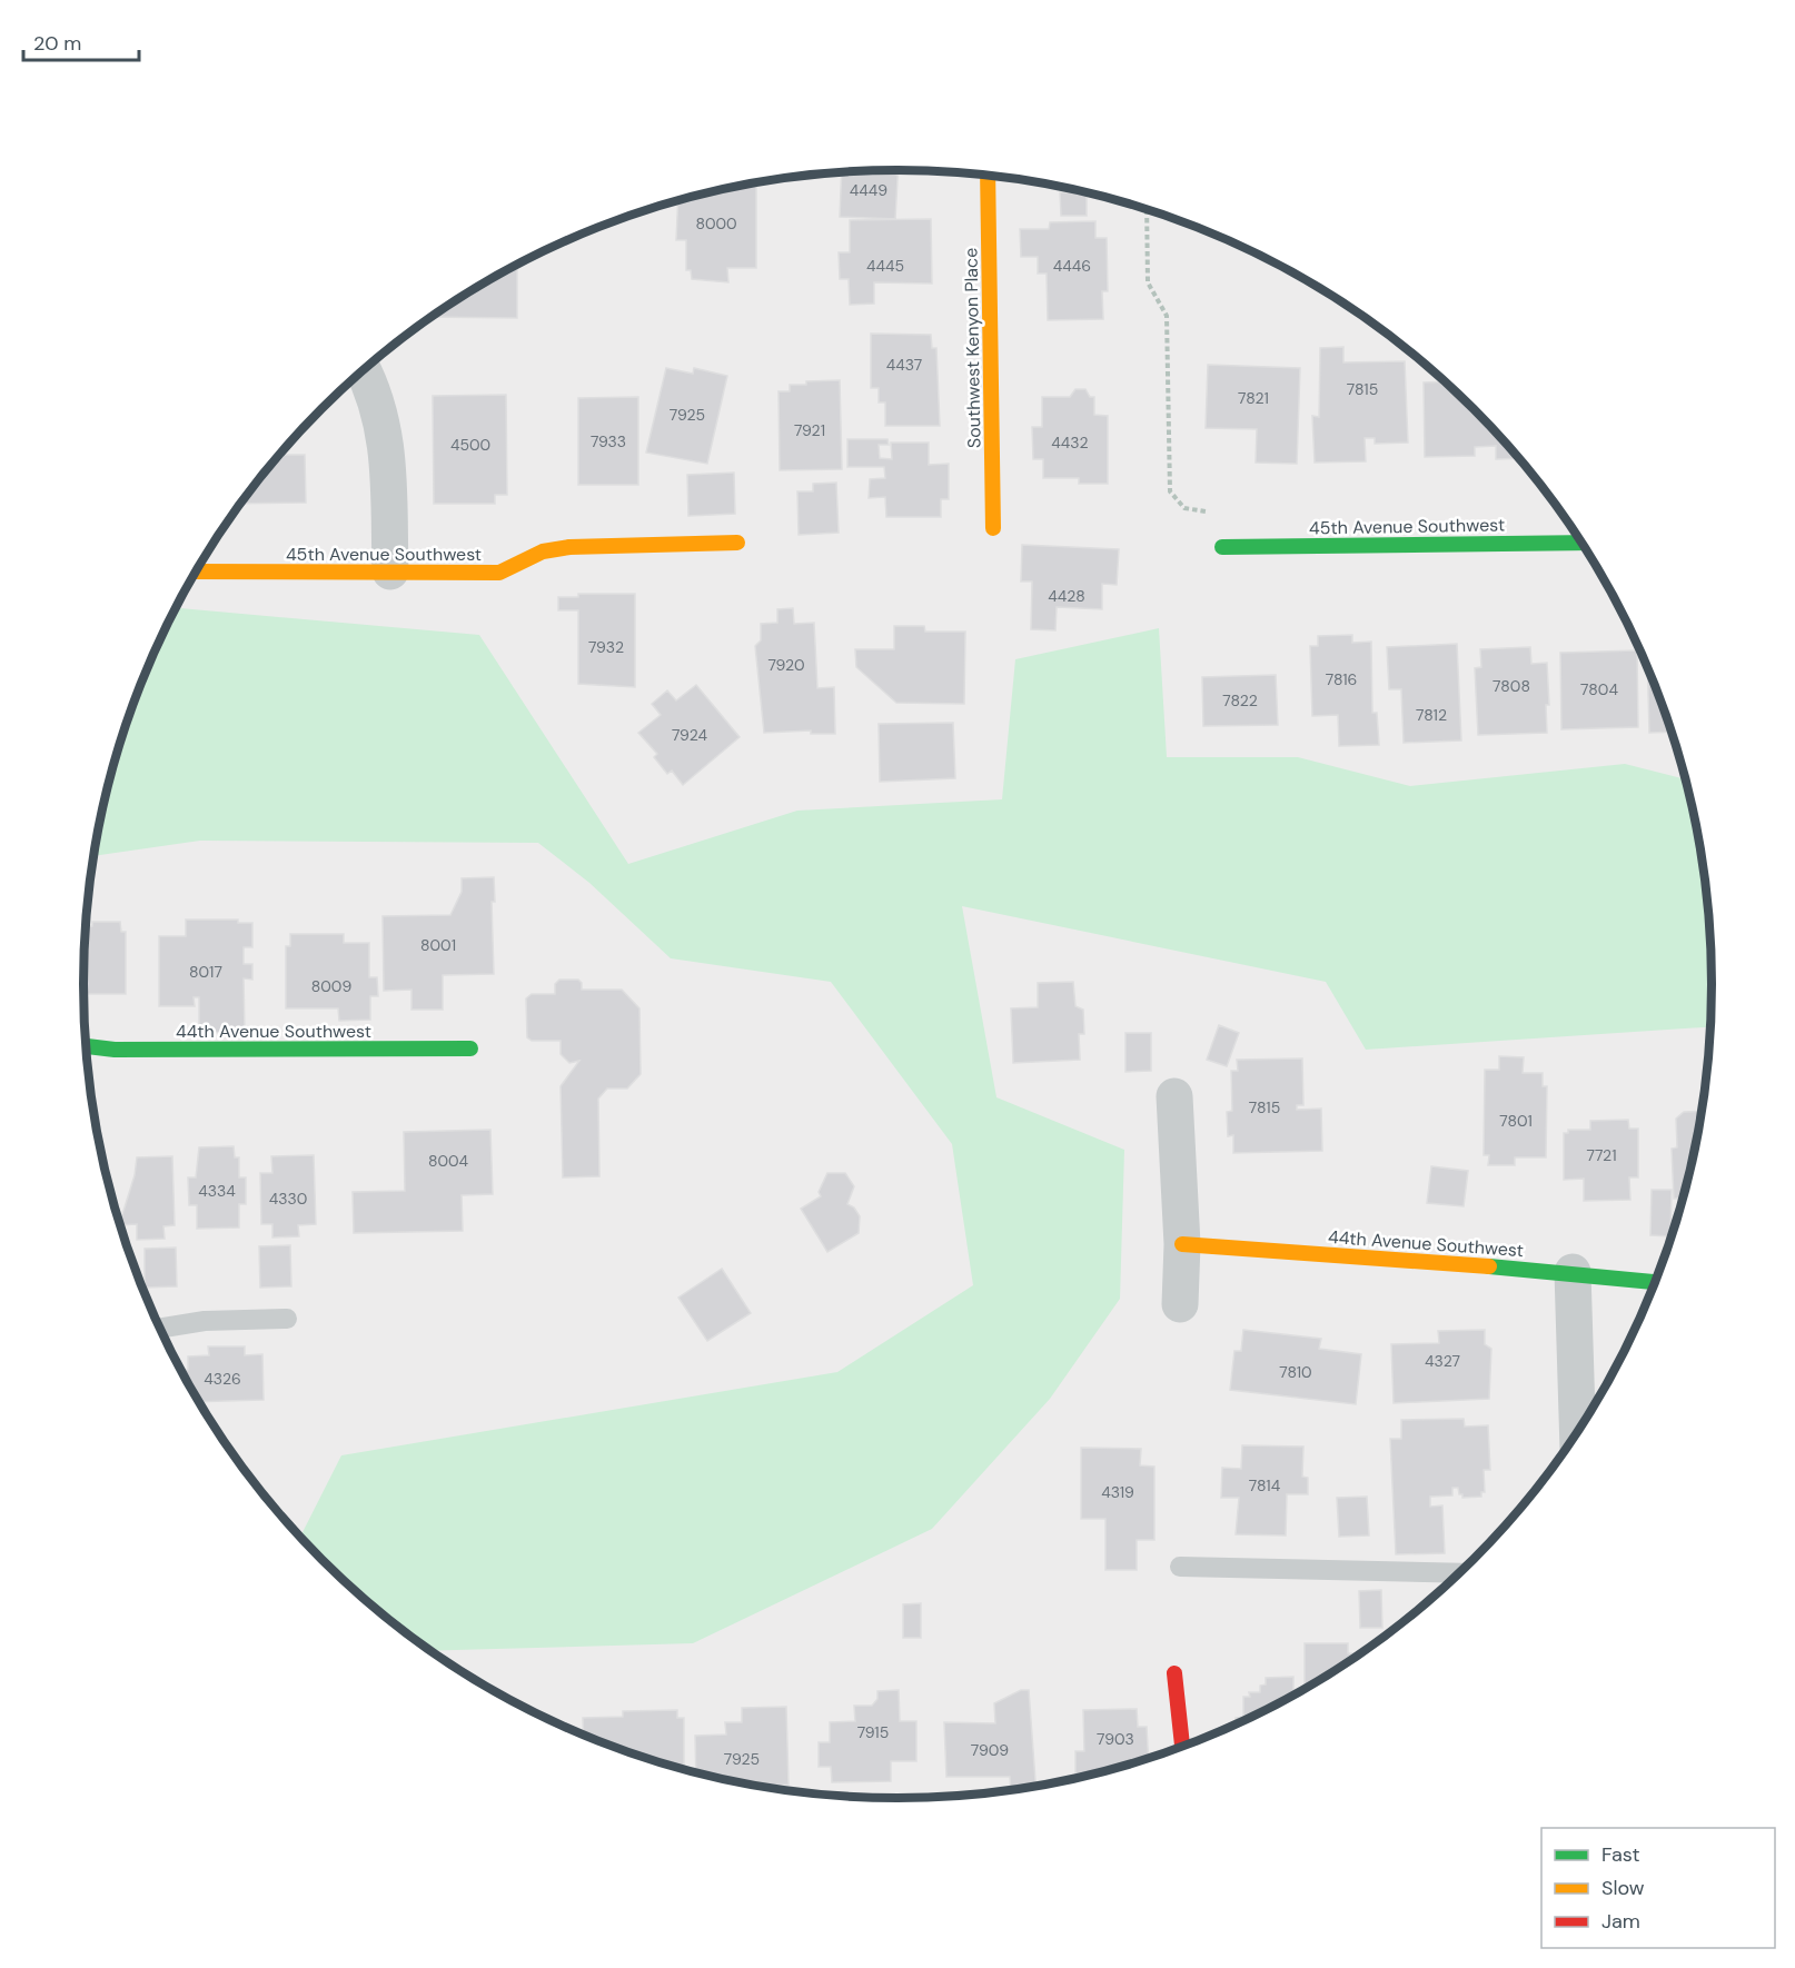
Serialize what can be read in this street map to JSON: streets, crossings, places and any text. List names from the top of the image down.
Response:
{
  "streets": {
    "street": ["Southwest Kenyon Place", "45th Avenue Southwest", "44th Avenue Southwest"]
  },
  "house_numbers": [
    "4449",
    "8000",
    "4445",
    "4446",
    "4437",
    "7815",
    "7821",
    "7925",
    "7921",
    "7933",
    "4432",
    "4500",
    "4428",
    "7932",
    "7920",
    "7816",
    "7808",
    "7804",
    "7822",
    "7812",
    "7924",
    "8001",
    "8017",
    "8009",
    "7815",
    "7801",
    "7721",
    "8004",
    "4334",
    "4330",
    "4327",
    "7810",
    "4326",
    "7814",
    "4319",
    "7915",
    "7903",
    "7909",
    "7925"
  ],
  "legend": ["Fast", "Slow", "Jam"],
  "scale_bar": "20 m"
}
